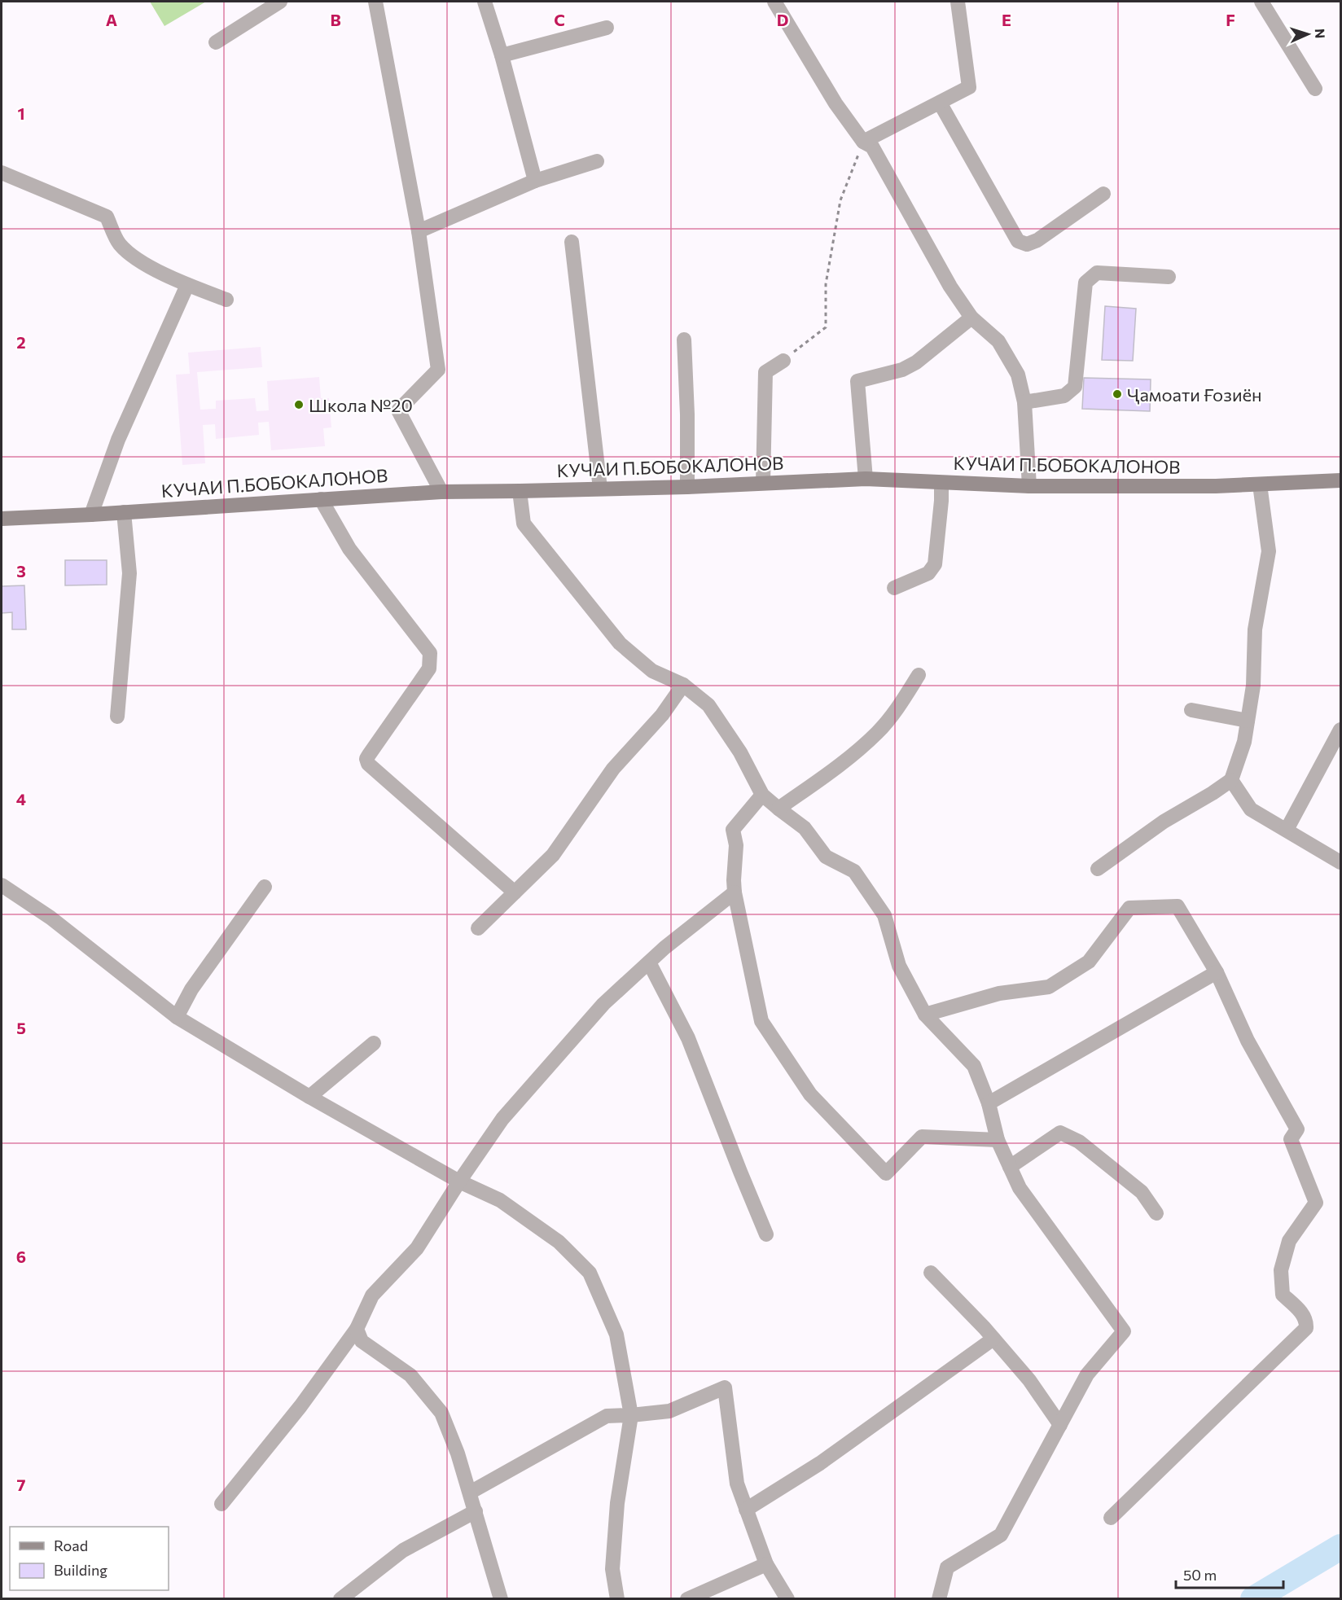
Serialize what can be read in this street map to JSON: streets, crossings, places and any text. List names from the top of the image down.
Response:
{
  "streets": {
    "main road": ["КУЧАИ П.БОБОКАЛОНОВ"]
  },
  "places": ["Ҷамоати Ғозиён", "Школа №20"],
  "legend": ["Road", "Building"],
  "scale_bar": "50 m",
  "north": "right",
  "grid": {
    "columns": [
      "A",
      "B",
      "C",
      "D",
      "E",
      "F"
    ],
    "rows": [
      "1",
      "2",
      "3",
      "4",
      "5",
      "6",
      "7"
    ]
  }
}
